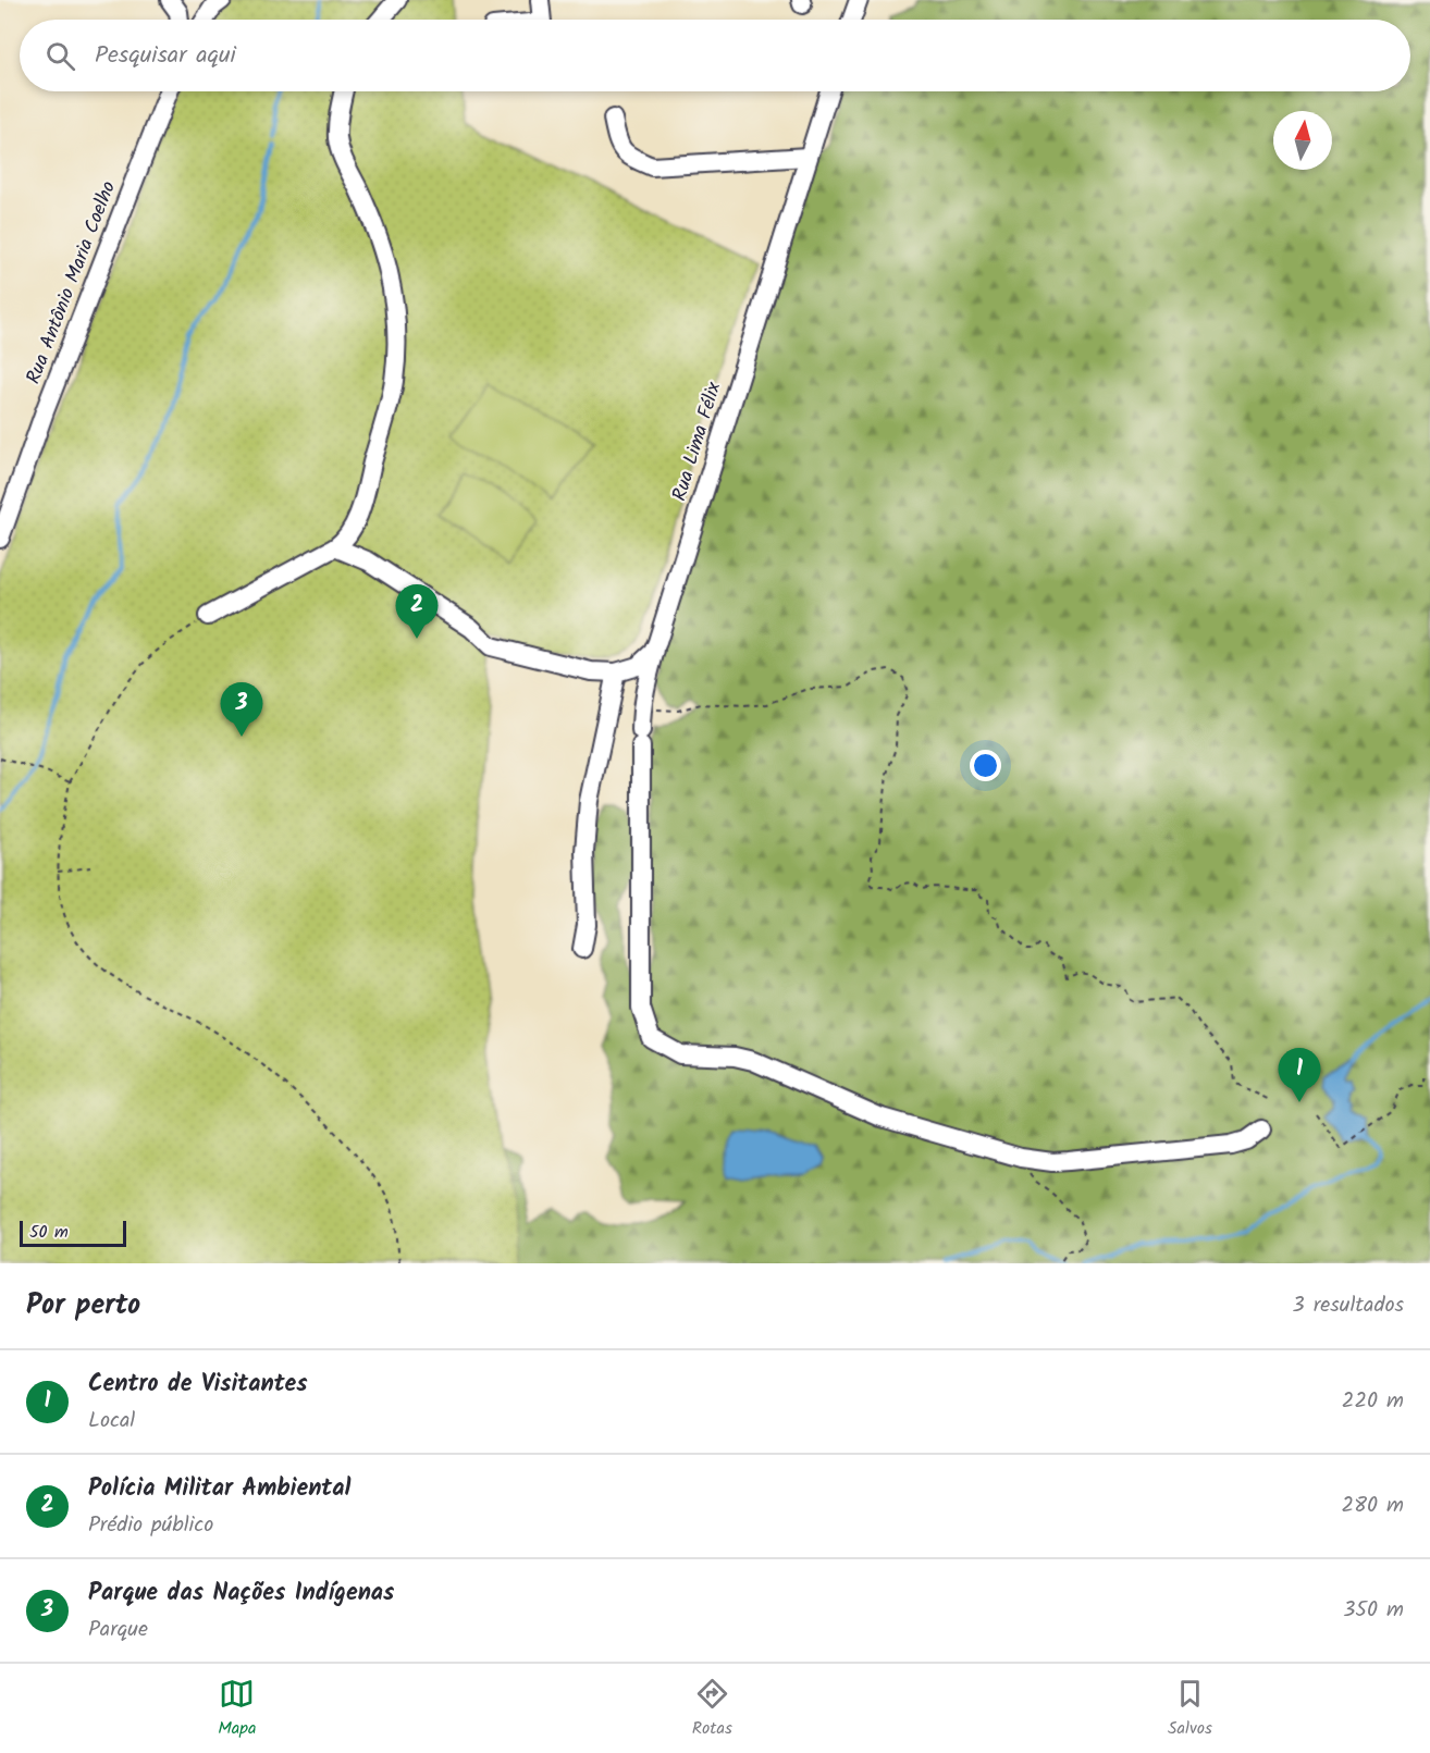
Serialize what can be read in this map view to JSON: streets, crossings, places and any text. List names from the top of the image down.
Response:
{
  "streets": {
    "street": ["Rua Antônio Maria Coelho", "Rua Lima Félix"]
  },
  "scale_bar": "50 m",
  "north": "top",
  "page": {
    "search": "Pesquisar aqui",
    "pins": ["2", "3", "1"],
    "scale": "50 m",
    "heading": ["Por perto", "3 resultados"],
    "list": [
      {
        "mark": "1",
        "name": "Centro de Visitantes",
        "note": "Local",
        "value": "220 m"
      },
      {
        "mark": "2",
        "name": "Polícia Militar Ambiental",
        "note": "Prédio público",
        "value": "280 m"
      },
      {
        "mark": "3",
        "name": "Parque das Nações Indígenas",
        "note": "Parque",
        "value": "350 m"
      }
    ],
    "nav": ["Mapa", "Rotas", "Salvos"]
  }
}
